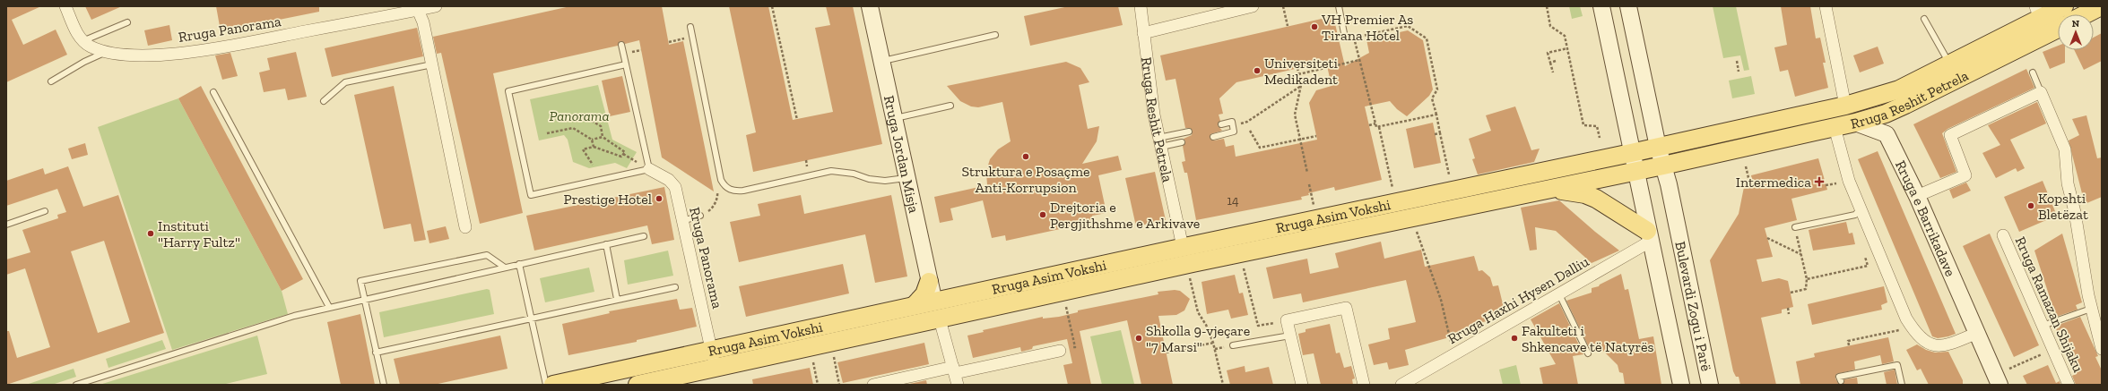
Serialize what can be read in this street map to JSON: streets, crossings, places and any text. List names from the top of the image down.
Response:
{
  "streets": {
    "main road": [
      "Rruga Reshit Petrela",
      "Rruga Jordan Misja",
      "Rruga Asim Vokshi",
      "Rruga e Barrikadave",
      "Bulevardi Zogu i Parë"
    ],
    "street": ["Rruga Panorama", "Rruga Haxhi Hysen Dalliu", "Rruga Ramazan Shijaku"]
  },
  "crossings": [
    ["Rruga Panorama", "Rruga Asim Vokshi"],
    ["Rruga Reshit Petrela", "Rruga Asim Vokshi"],
    ["Rruga Reshit Petrela", "Rruga e Barrikadave"],
    ["Rruga Reshit Petrela", "Bulevardi Zogu i Parë"],
    ["Rruga Jordan Misja", "Rruga Asim Vokshi"],
    ["Rruga Asim Vokshi", "Bulevardi Zogu i Parë"],
    ["Rruga Haxhi Hysen Dalliu", "Bulevardi Zogu i Parë"]
  ],
  "parks": ["Panorama"],
  "places": {
    "other": [
      "VH Premier As Tirana Hotel",
      "Universiteti Medikadent",
      "Struktura e Posaçme Anti-Korrupsion",
      "Prestige Hotel",
      "Kopshti Bletëzat",
      "Drejtoria e Pergjithshme e Arkivave",
      "Instituti \"Harry Fultz\"",
      "Shkolla 9-vjeçare \"7 Marsi\"",
      "Fakulteti i Shkencave të Natyrës"
    ],
    "health": ["Intermedica"]
  },
  "house_numbers": ["14"],
  "north": "top"
}
